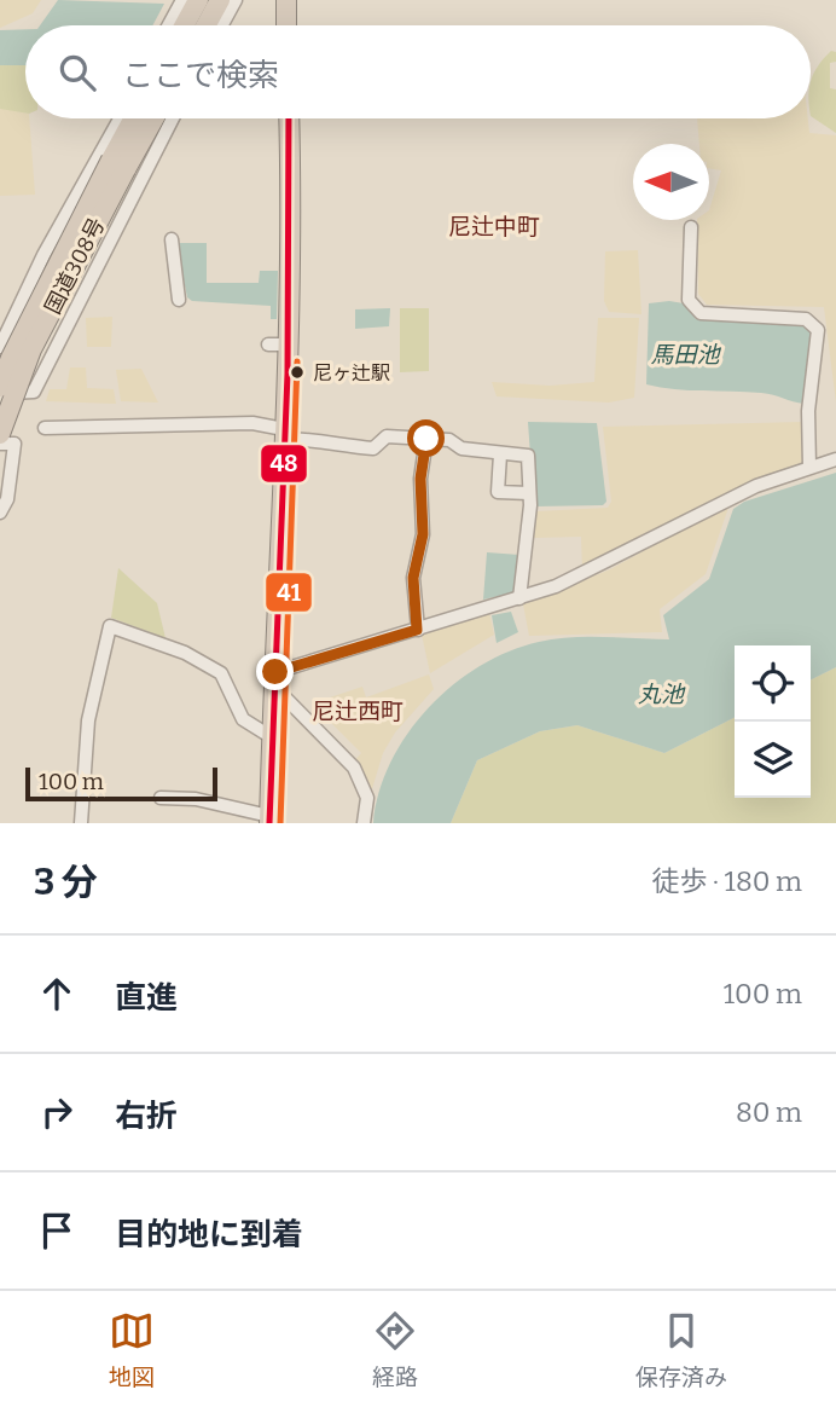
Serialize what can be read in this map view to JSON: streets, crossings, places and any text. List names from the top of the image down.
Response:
{
  "streets": {
    "highway": ["国道308号"]
  },
  "districts": ["尼辻中町", "尼辻西町"],
  "water": ["馬田池", "丸池"],
  "places": ["尼ヶ辻駅"],
  "lines": ["transit line 48", "transit line 41"],
  "scale_bar": "100 m",
  "north": "left",
  "page": {
    "search": "ここで検索",
    "scale": "100 m",
    "heading": ["3 分", "徒歩 · 180 m"],
    "list": [
      ["直進", "100 m"],
      ["右折", "80 m"],
      "目的地に到着"
    ],
    "nav": ["地図", "経路", "保存済み"]
  }
}
